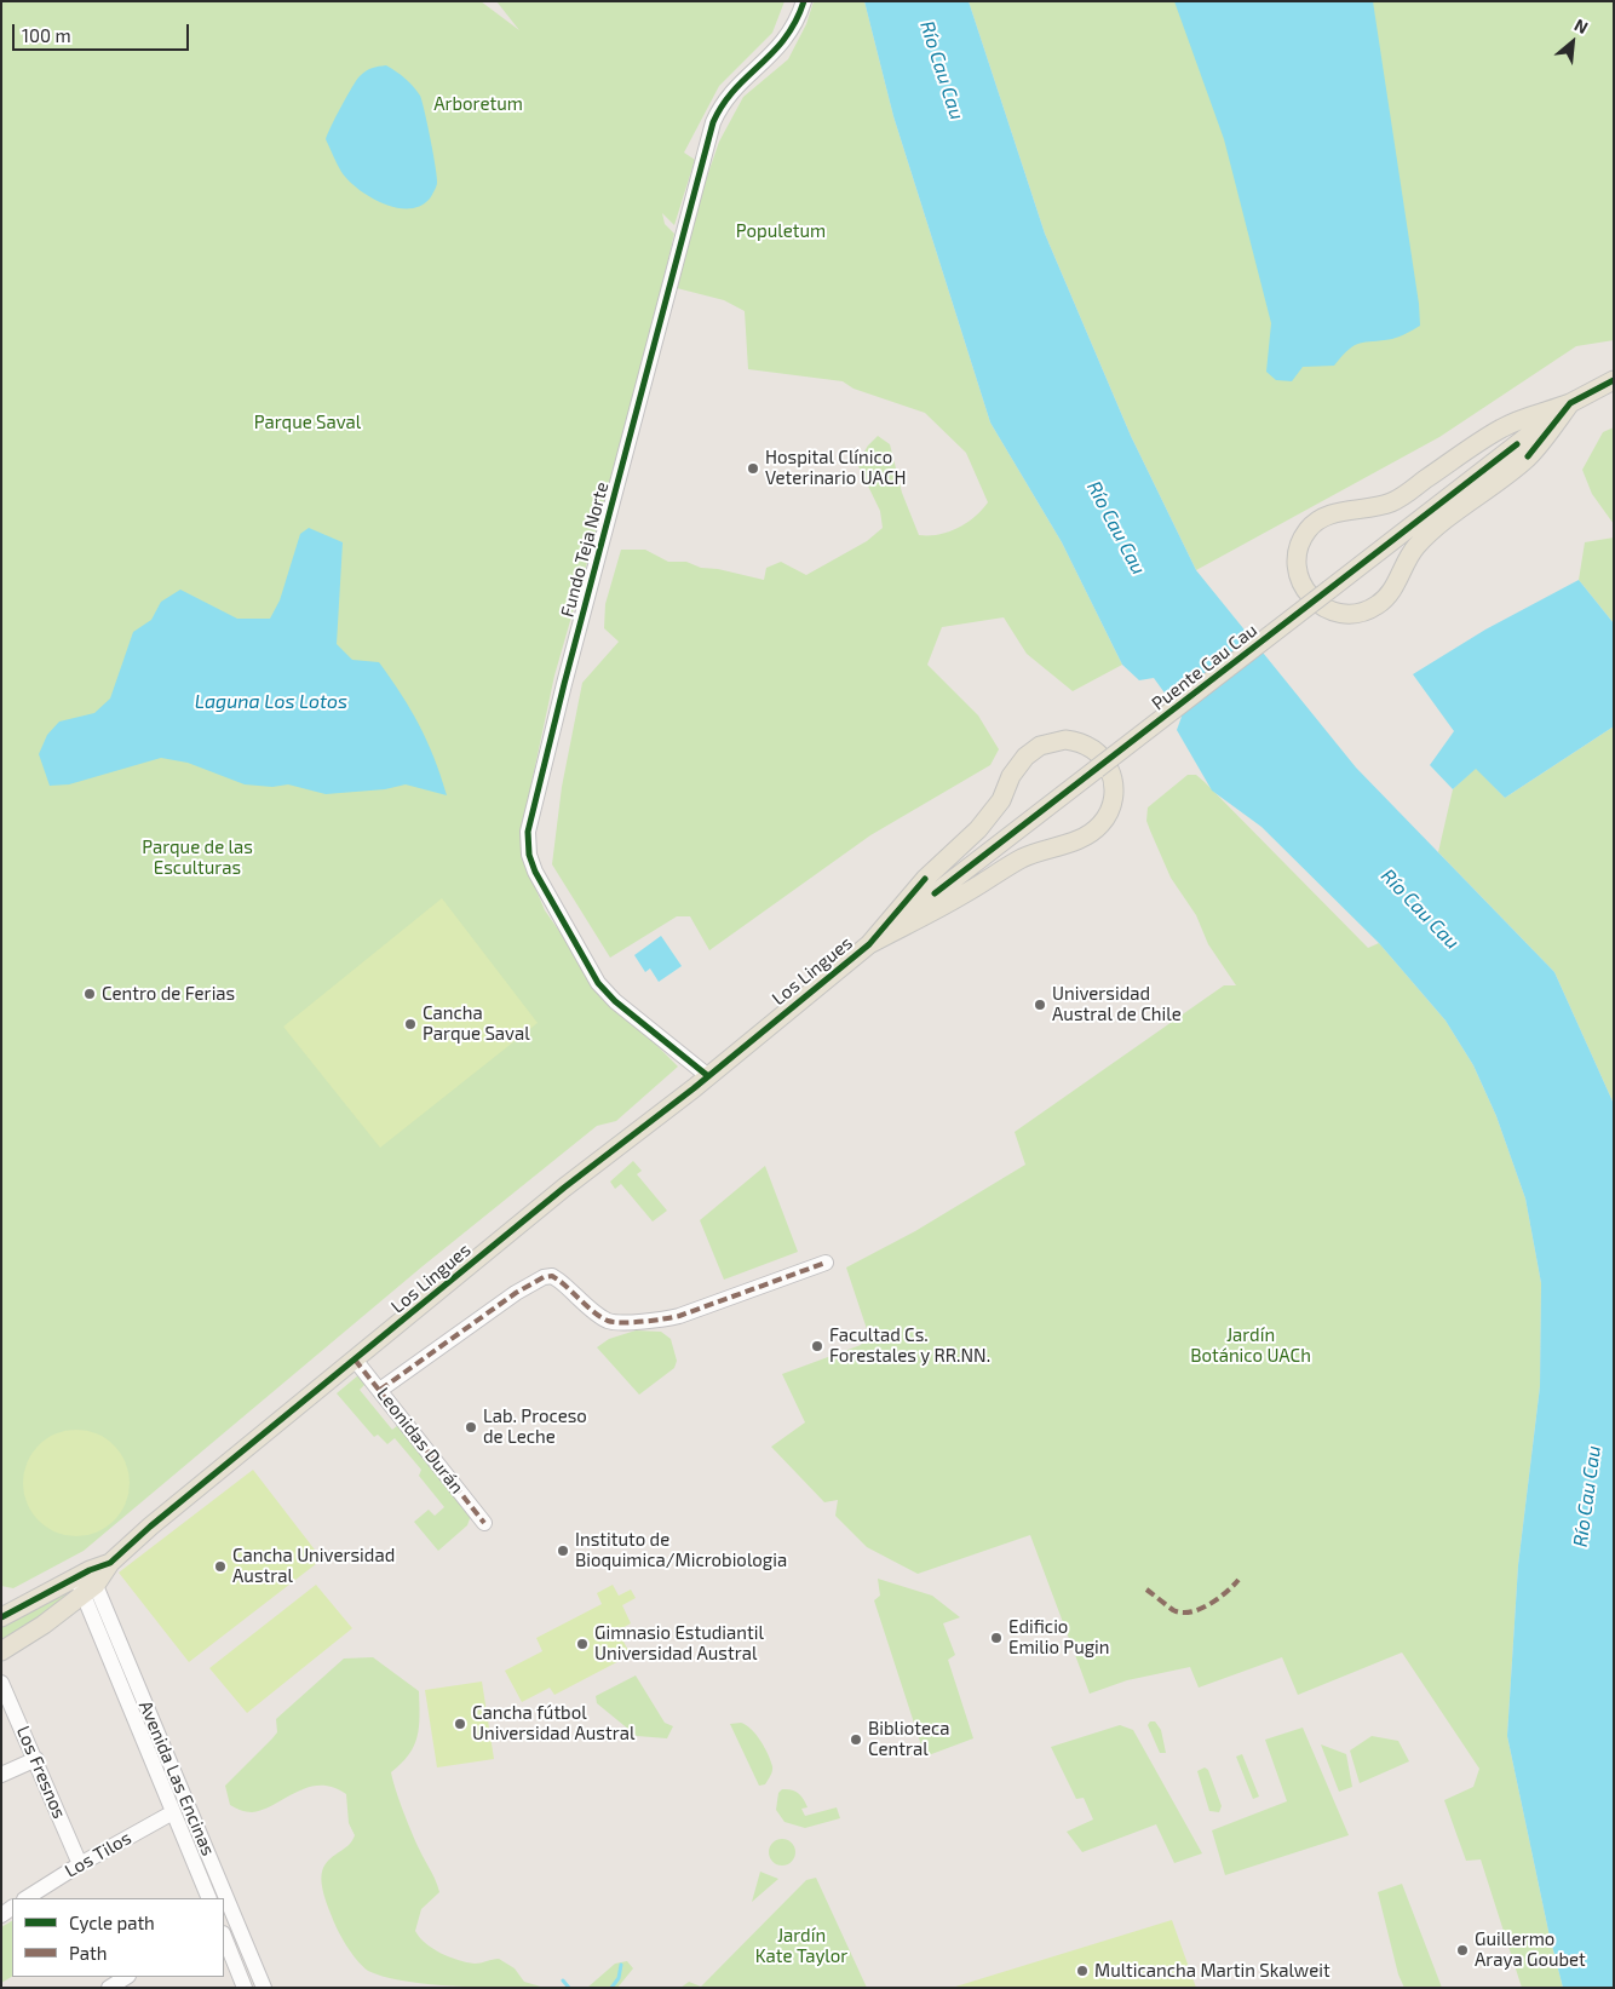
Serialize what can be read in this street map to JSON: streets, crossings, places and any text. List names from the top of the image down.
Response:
{
  "streets": {
    "main road": ["Puente Cau Cau", "Los Lingues"],
    "street": [
      "Fundo Teja Norte",
      "Leonidas Durán",
      "Los Fresnos",
      "Avenida Las Encinas",
      "Los Tilos"
    ]
  },
  "crossings": [
    ["Fundo Teja Norte", "Los Lingues"],
    ["Puente Cau Cau", "Los Lingues"],
    ["Los Lingues", "Leonidas Durán"],
    ["Los Lingues", "Avenida Las Encinas"],
    ["Los Fresnos", "Los Tilos"],
    ["Avenida Las Encinas", "Los Tilos"]
  ],
  "water": ["Río Cau Cau", "Laguna Los Lotos"],
  "parks": [
    "Arboretum",
    "Populetum",
    "Parque Saval",
    "Parque de las Esculturas",
    "Jardín Botánico UACh",
    "Jardín Kate Taylor"
  ],
  "places": [
    "Hospital Clínico Veterinario UACH",
    "Centro de Ferias",
    "Universidad Austral de Chile",
    "Cancha Parque Saval",
    "Facultad Cs. Forestales y RR.NN.",
    "Lab. Proceso de Leche",
    "Instituto de Bioquimica/Microbiologia",
    "Cancha Universidad Austral",
    "Edificio Emilio Pugin",
    "Gimnasio Estudiantil Universidad Austral",
    "Cancha fútbol Universidad Austral",
    "Biblioteca Central",
    "Guillermo Araya Goubet",
    "Multicancha Martin Skalweit"
  ],
  "legend": ["Cycle path", "Path"],
  "scale_bar": "100 m",
  "north": "top right"
}
